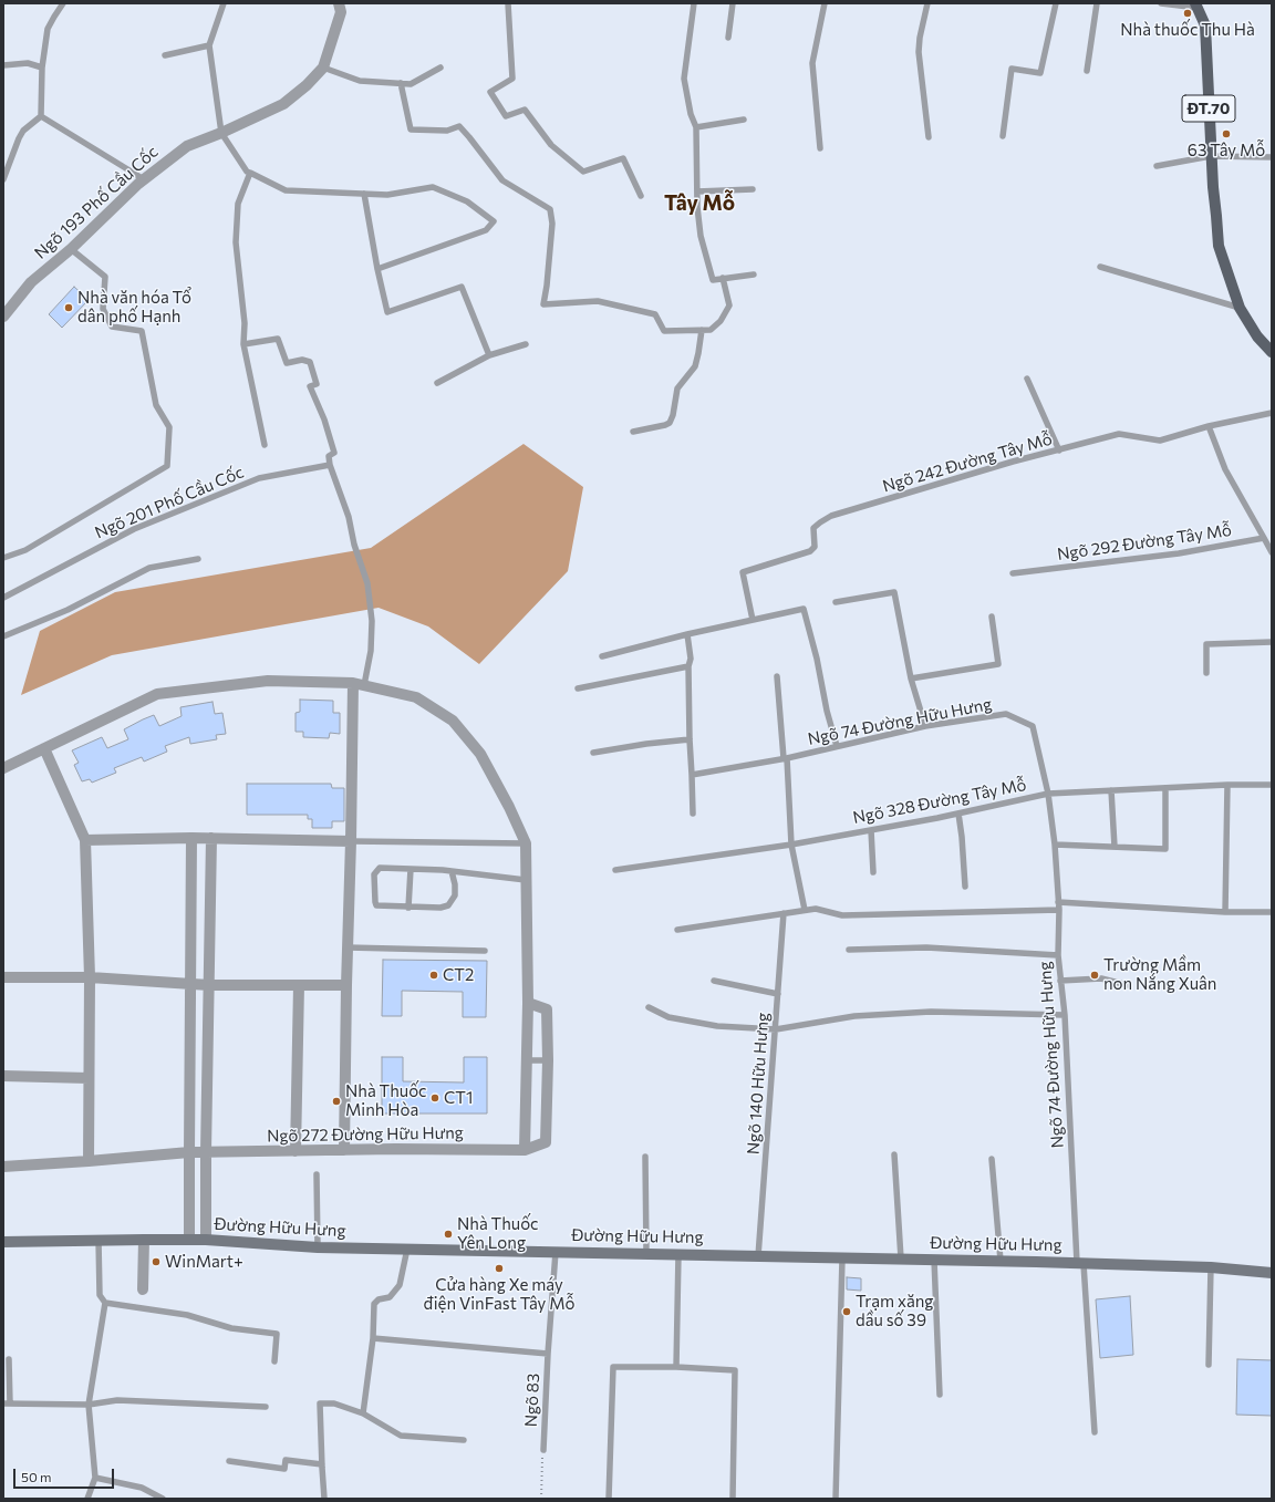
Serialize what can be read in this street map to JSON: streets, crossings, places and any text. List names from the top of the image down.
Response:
{
  "streets": {
    "main road": ["ĐT.70", "Đường Hữu Hưng"],
    "street": ["Ngõ 193 Phố Cầu Cốc", "Ngõ 272 Đường Hữu Hưng"],
    "lane": [
      "Ngõ 242 Đường Tây Mỗ",
      "Ngõ 201 Phố Cầu Cốc",
      "Ngõ 292 Đường Tây Mỗ",
      "Ngõ 74 Đường Hữu Hưng",
      "Ngõ 328 Đường Tây Mỗ",
      "Ngõ 140 Hữu Hưng",
      "Ngõ 83"
    ]
  },
  "crossings": [
    ["Ngõ 74 Đường Hữu Hưng", "Ngõ 328 Đường Tây Mỗ"],
    ["Ngõ 74 Đường Hữu Hưng", "Đường Hữu Hưng"],
    ["Ngõ 140 Hữu Hưng", "Đường Hữu Hưng"],
    ["Đường Hữu Hưng", "Ngõ 83"]
  ],
  "districts": ["Tây Mỗ"],
  "places": [
    "Nhà thuốc Thu Hà",
    "63 Tây Mỗ",
    "Nhà văn hóa Tổ dân phố Hạnh",
    "CT2",
    "Trường Mầm non Nắng Xuân",
    "CT1",
    "Nhà Thuốc Minh Hòa",
    "Nhà Thuốc Yên Long",
    "WinMart+",
    "Cửa hàng Xe máy điện VinFast Tây Mỗ",
    "Trạm xăng dầu số 39"
  ],
  "scale_bar": "50 m"
}
